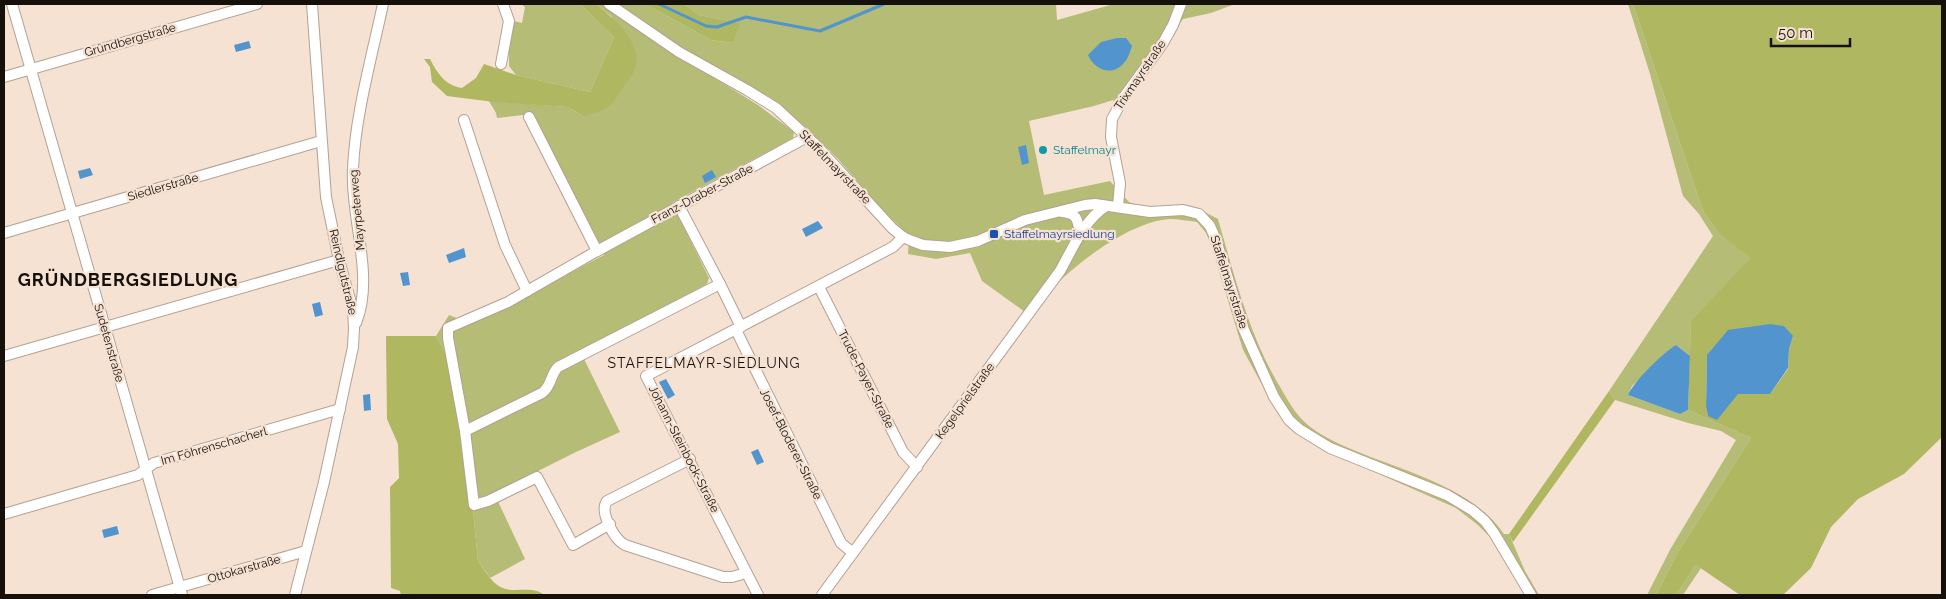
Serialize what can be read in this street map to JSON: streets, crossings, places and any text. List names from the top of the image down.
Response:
{
  "streets": {
    "street": [
      "Gründbergstraße",
      "Trixmayrstraße",
      "Staffelmayrstraße",
      "Siedlerstraße",
      "Franz-Draber-Straße",
      "Mayrpeterweg",
      "Reindlgutstraße",
      "Sudetenstraße",
      "Trude-Payer-Straße",
      "Kegelprielstraße",
      "Josef-Bloderer-Straße",
      "Im Föhrenschacherl",
      "Johann-Steinbock-Straße",
      "Ottokarstraße"
    ]
  },
  "crossings": [
    ["Gründbergstraße", "Sudetenstraße"],
    ["Trixmayrstraße", "Staffelmayrstraße"],
    ["Staffelmayrstraße", "Franz-Draber-Straße"],
    ["Staffelmayrstraße", "Kegelprielstraße"],
    ["Staffelmayrstraße", "Johann-Steinbock-Straße"],
    ["Siedlerstraße", "Reindlgutstraße"],
    ["Siedlerstraße", "Sudetenstraße"],
    ["Franz-Draber-Straße", "Josef-Bloderer-Straße"],
    ["Mayrpeterweg", "Reindlgutstraße"],
    ["Reindlgutstraße", "Im Föhrenschacherl"],
    ["Reindlgutstraße", "Ottokarstraße"],
    ["Sudetenstraße", "Im Föhrenschacherl"],
    ["Sudetenstraße", "Ottokarstraße"],
    ["Trude-Payer-Straße", "Kegelprielstraße"],
    ["Trude-Payer-Straße", "Johann-Steinbock-Straße"],
    ["Kegelprielstraße", "Josef-Bloderer-Straße"],
    ["Josef-Bloderer-Straße", "Johann-Steinbock-Straße"]
  ],
  "districts": ["GRÜNDBERGSIEDLUNG", "STAFFELMAYR-SIEDLUNG"],
  "places": {
    "other": ["Staffelmayr"],
    "transit": ["Staffelmayrsiedlung"]
  },
  "scale_bar": "50 m"
}
